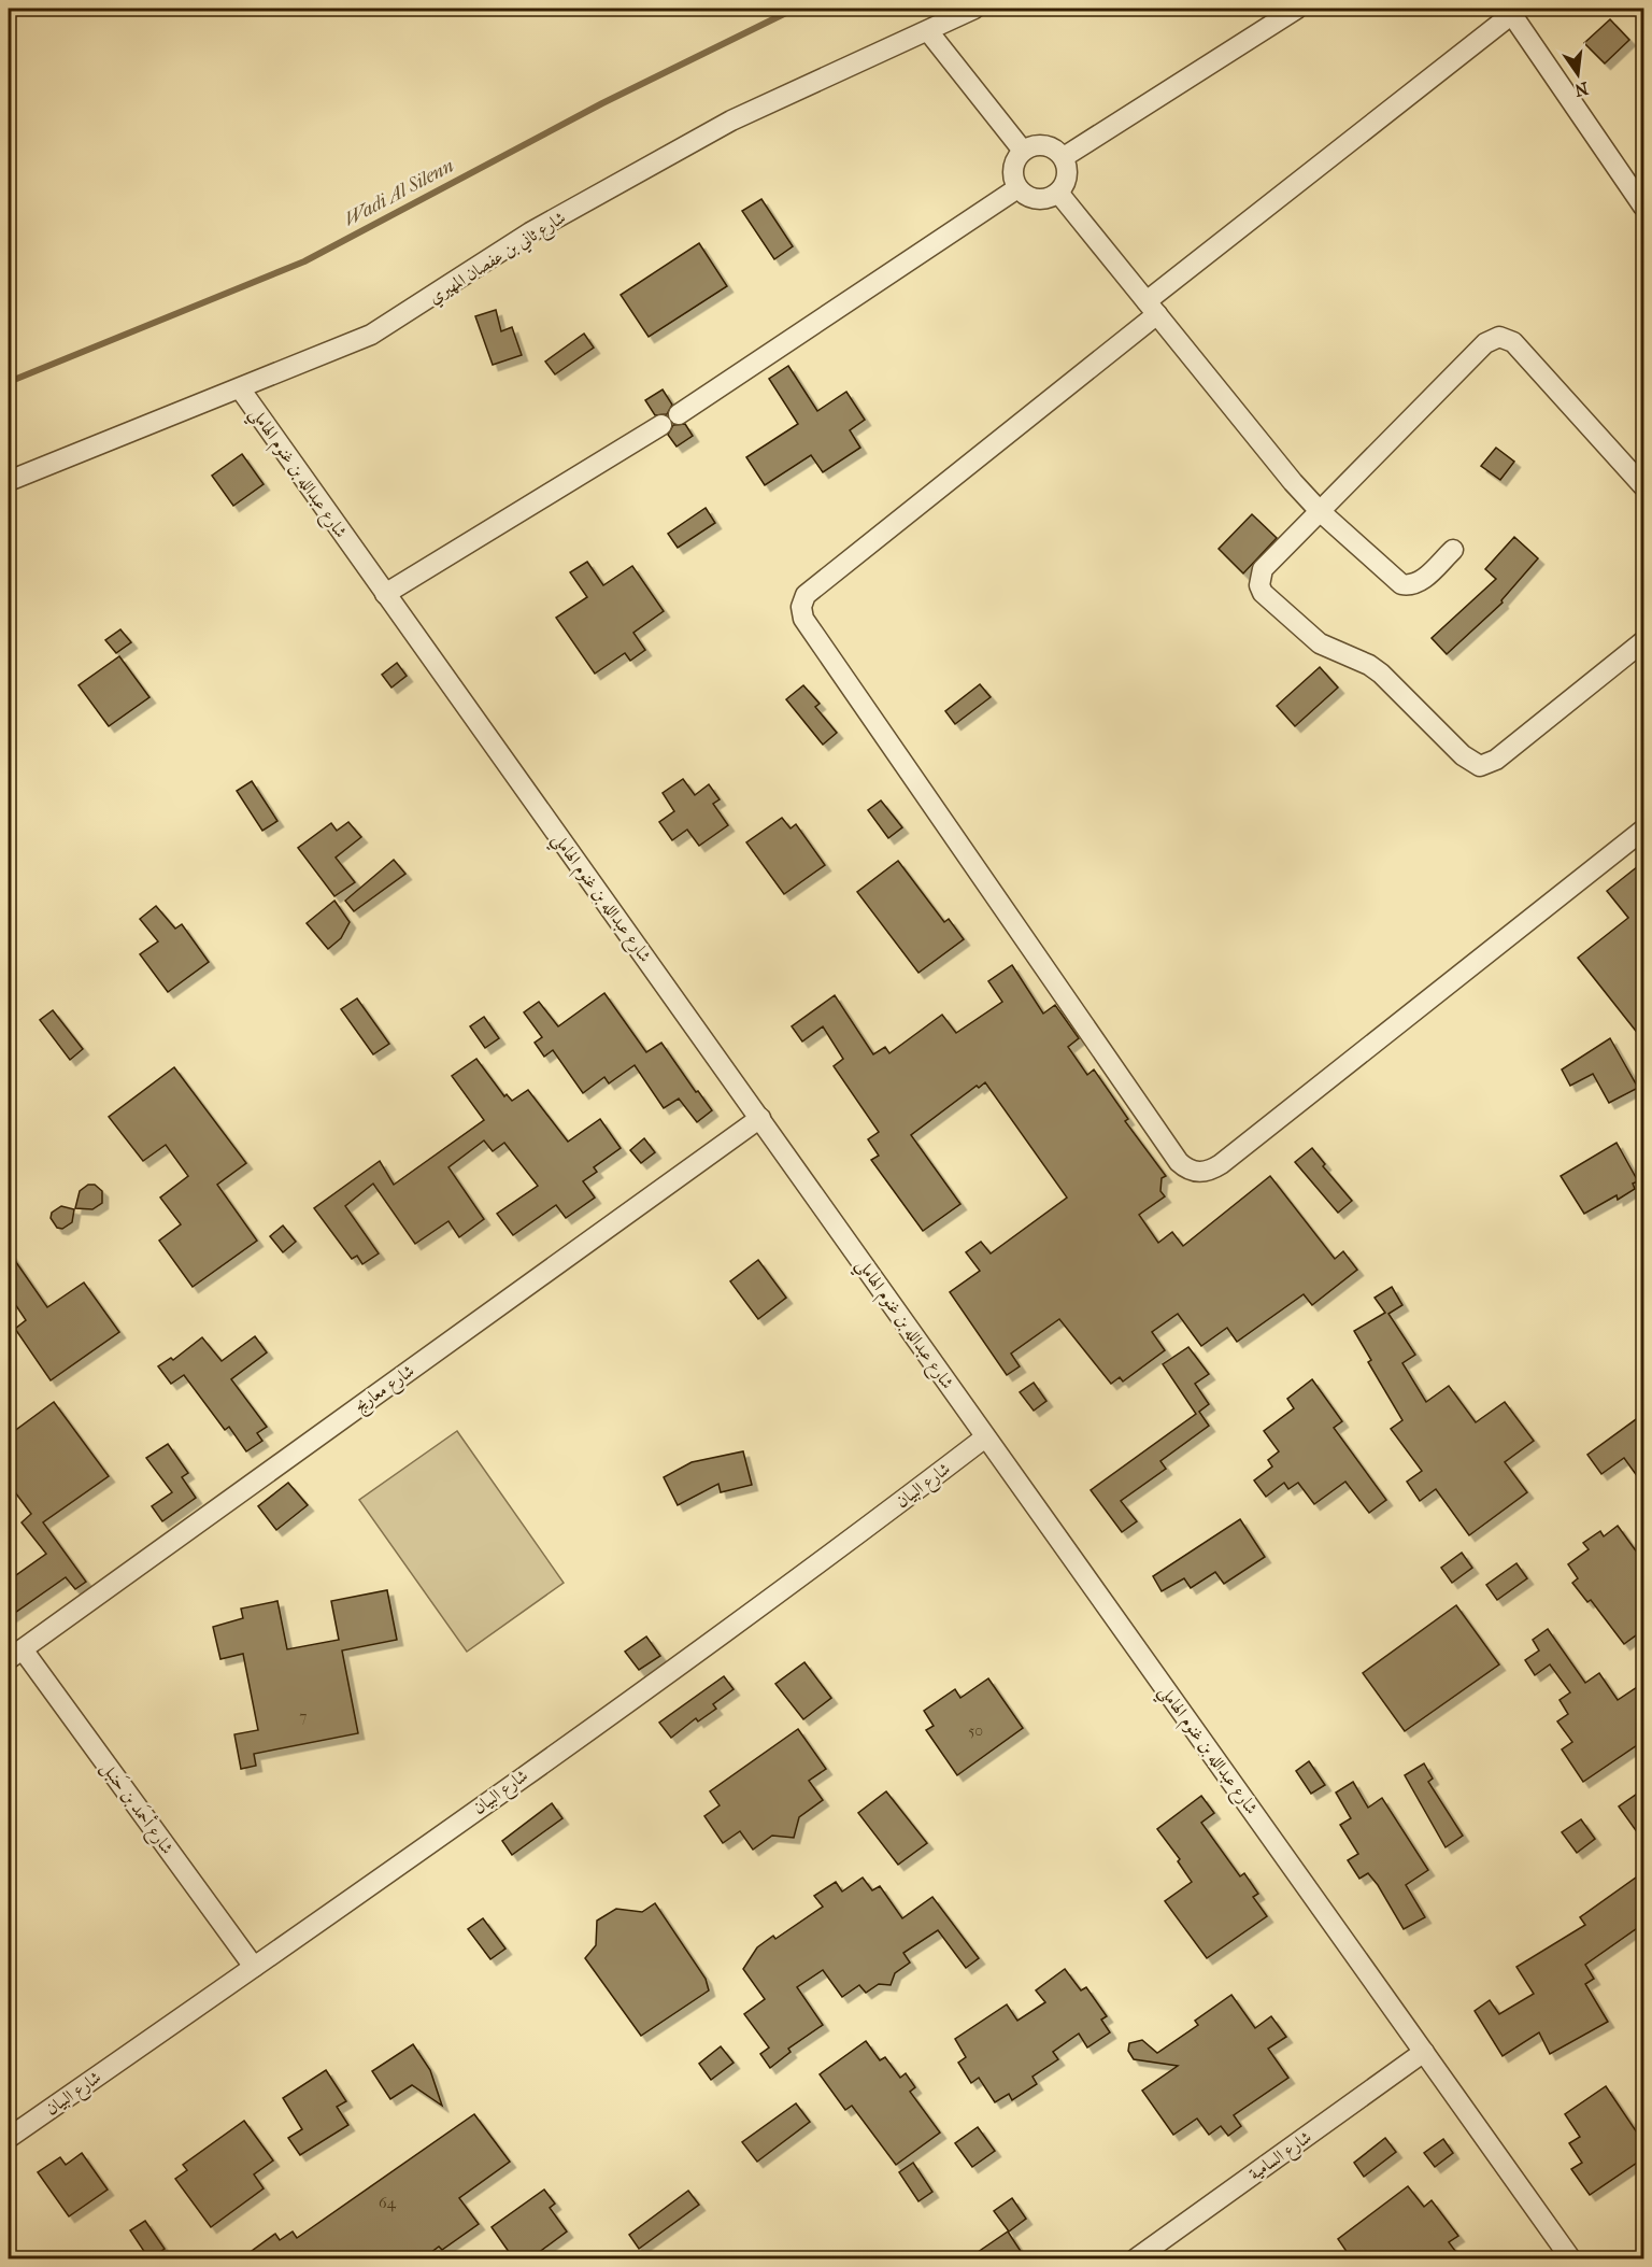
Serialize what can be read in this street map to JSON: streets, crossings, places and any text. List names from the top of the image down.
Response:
{
  "streets": {
    "street": [
      "شارع ثاني بن عفصان المهيري",
      "شارع عبدالله بن غنوم الهاملي",
      "شارع معاريج",
      "شارع البيان",
      "شارع أحمَد بن حَنبل",
      "شارع السامية"
    ]
  },
  "crossings": [
    ["شارع ثاني بن عفصان المهيري", "شارع عبدالله بن غنوم الهاملي"],
    ["شارع عبدالله بن غنوم الهاملي", "شارع معاريج"],
    ["شارع عبدالله بن غنوم الهاملي", "شارع البيان"],
    ["شارع عبدالله بن غنوم الهاملي", "شارع السامية"],
    ["شارع معاريج", "شارع أحمَد بن حَنبل"],
    ["شارع البيان", "شارع أحمَد بن حَنبل"]
  ],
  "water": ["Wadi Al Silenn"],
  "house_numbers": ["7", "50", "64"],
  "north": "bottom"
}
